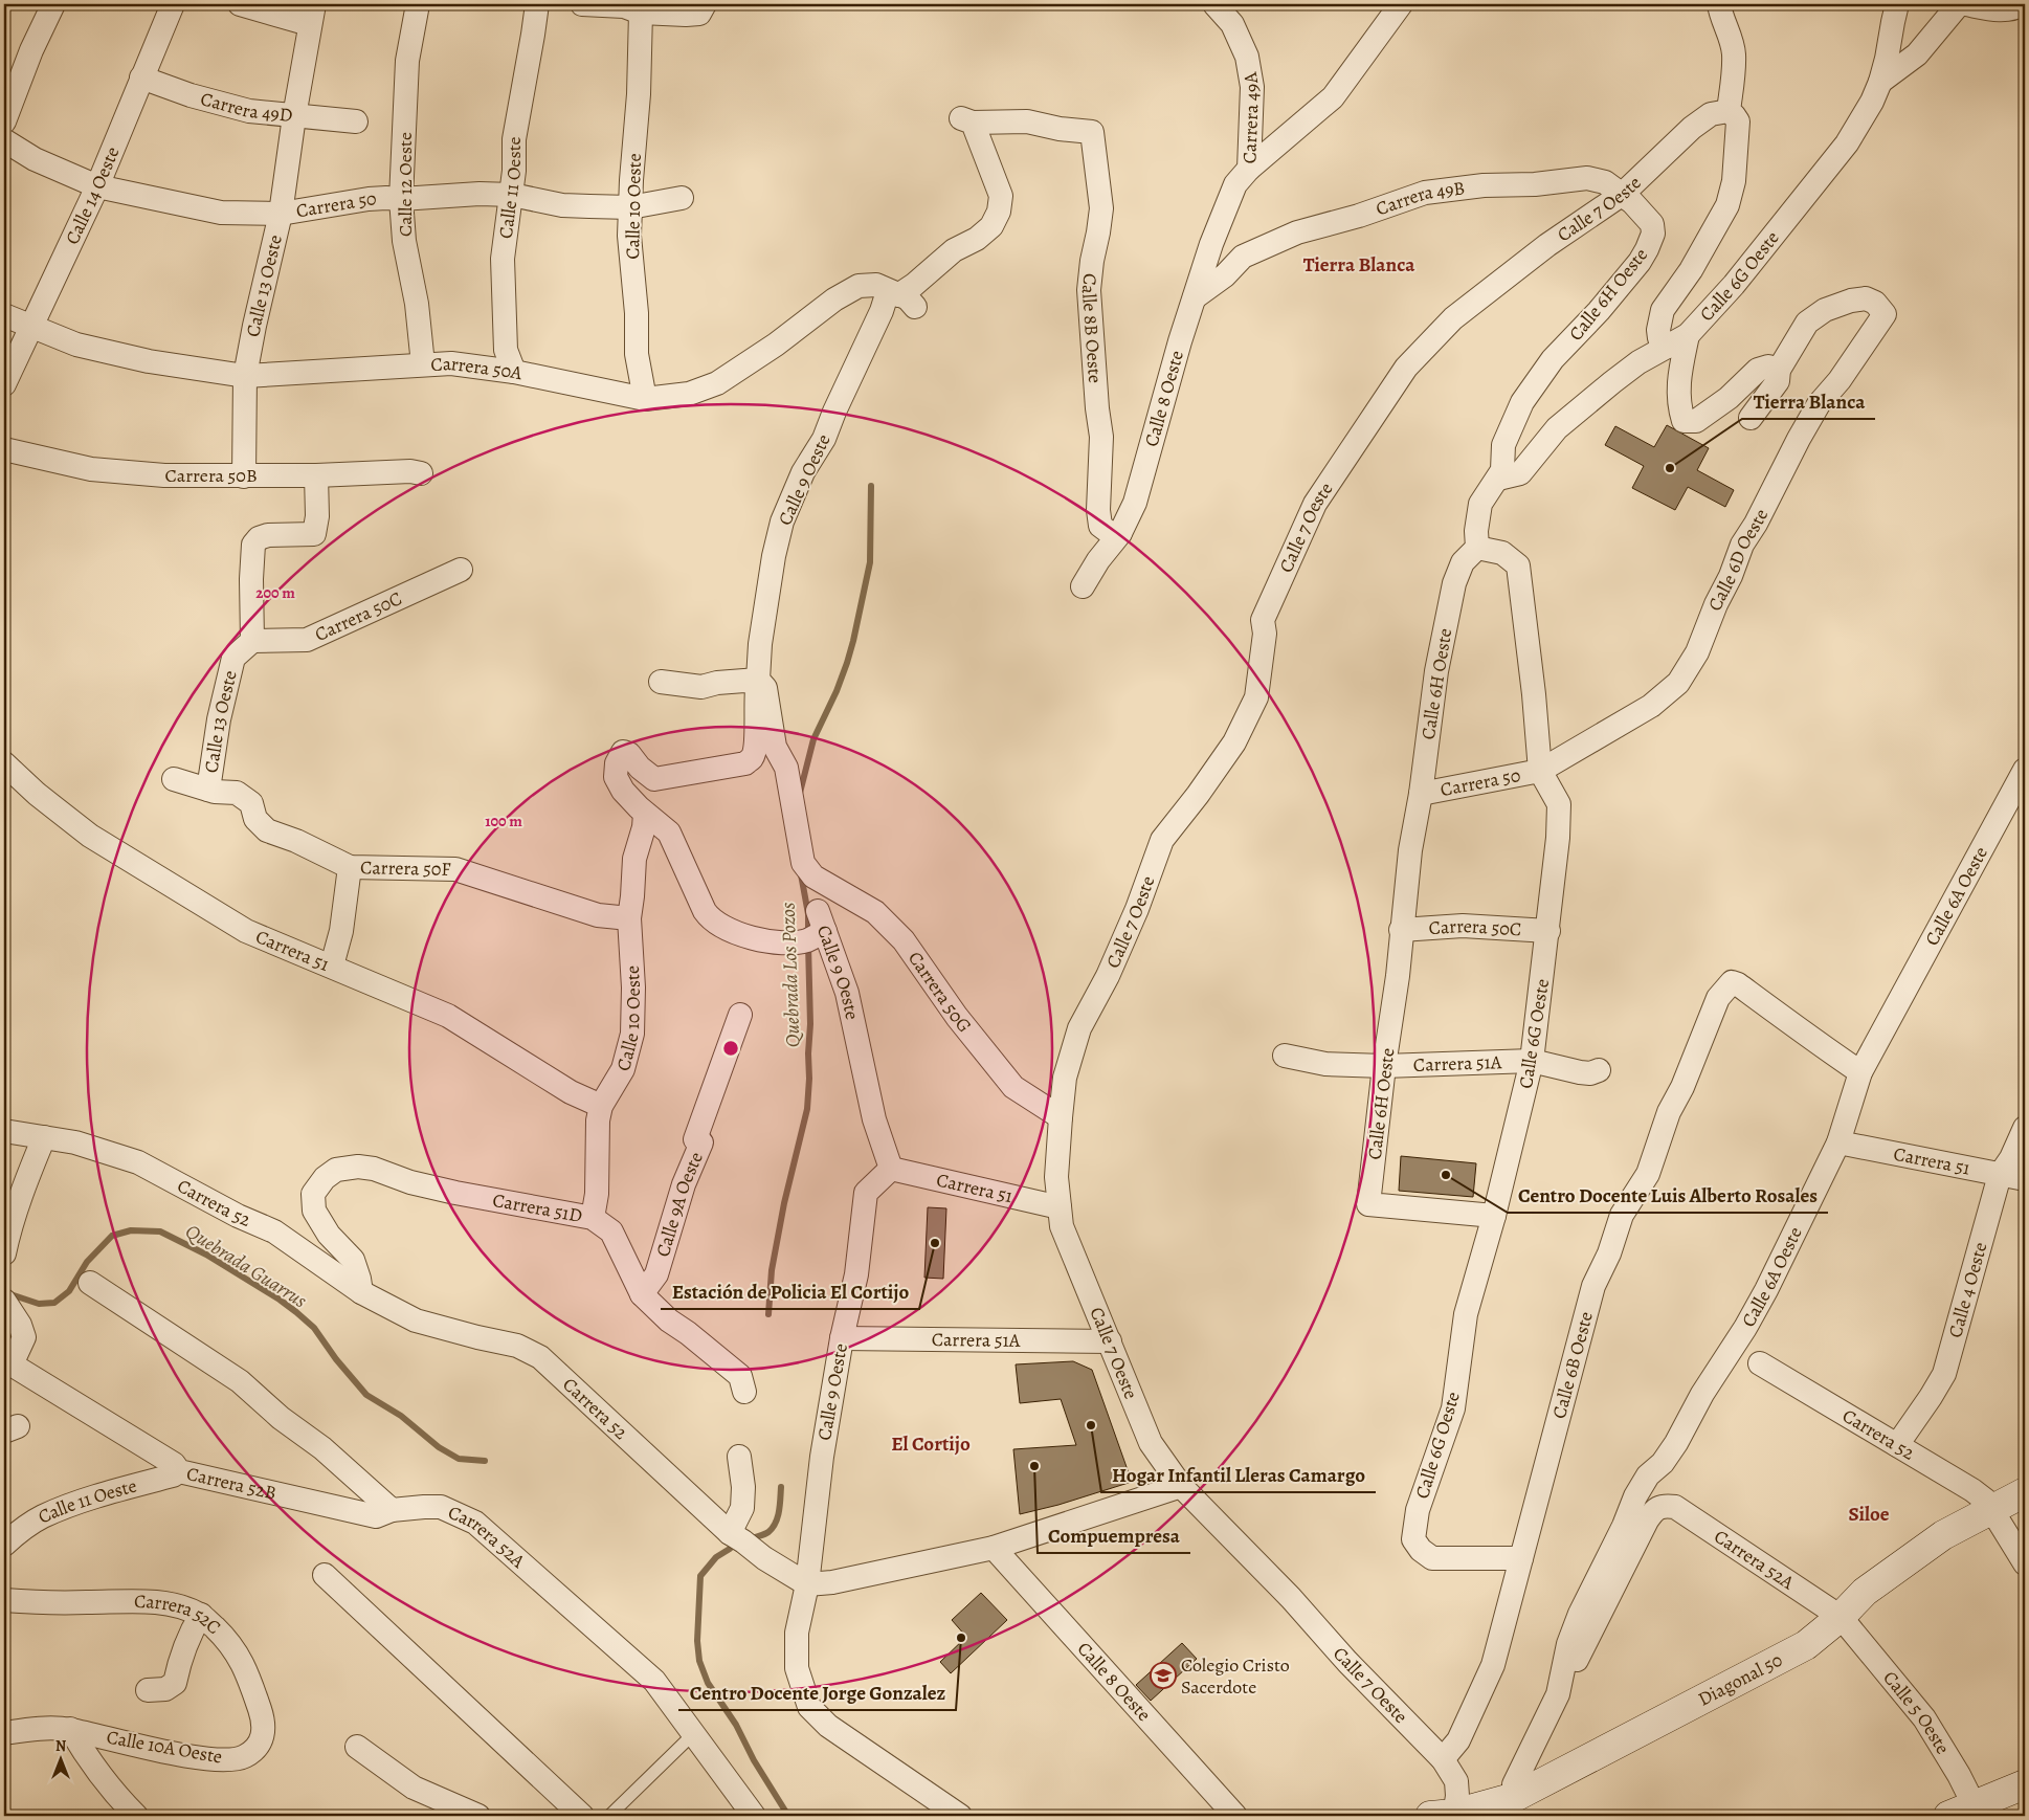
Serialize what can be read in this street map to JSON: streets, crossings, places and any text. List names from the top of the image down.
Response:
{
  "streets": {
    "street": [
      "Carrera 49D",
      "Carrera 49A",
      "Calle 12 Oeste",
      "Calle 11 Oeste",
      "Calle 14 Oeste",
      "Carrera 49B",
      "Carrera 50",
      "Calle 10 Oeste",
      "Calle 7 Oeste",
      "Calle 6G Oeste",
      "Calle 13 Oeste",
      "Calle 6H Oeste",
      "Calle 8B Oeste",
      "Carrera 50A",
      "Calle 8 Oeste",
      "Carrera 50B",
      "Calle 9 Oeste",
      "Calle 6D Oeste",
      "Carrera 50C",
      "Carrera 50F",
      "Calle 6A Oeste",
      "Carrera 51",
      "Carrera 50G",
      "Carrera 51A",
      "Carrera 52",
      "Calle 9A Oeste",
      "Carrera 51D",
      "Calle 4 Oeste",
      "Calle 6B Oeste",
      "Carrera 52B",
      "Carrera 52A",
      "Carrera 52C",
      "Diagonal 50",
      "Calle 5 Oeste",
      "Calle 10A Oeste"
    ]
  },
  "crossings": [
    ["Carrera 49D", "Calle 14 Oeste"],
    ["Carrera 49D", "Calle 13 Oeste"],
    ["Carrera 49A", "Calle 8 Oeste"],
    ["Calle 12 Oeste", "Carrera 50"],
    ["Calle 12 Oeste", "Carrera 50A"],
    ["Calle 11 Oeste", "Carrera 50"],
    ["Calle 11 Oeste", "Carrera 50A"],
    ["Calle 11 Oeste", "Carrera 52B"],
    ["Calle 14 Oeste", "Carrera 50"],
    ["Calle 14 Oeste", "Carrera 50A"],
    ["Carrera 49B", "Calle 7 Oeste"],
    ["Carrera 49B", "Calle 6H Oeste"],
    ["Carrera 49B", "Calle 8 Oeste"],
    ["Carrera 50", "Calle 10 Oeste"],
    ["Carrera 50", "Calle 6G Oeste"],
    ["Carrera 50", "Calle 13 Oeste"],
    ["Carrera 50", "Calle 6H Oeste"],
    ["Carrera 50", "Calle 6D Oeste"],
    ["Calle 10 Oeste", "Carrera 50A"],
    ["Calle 10 Oeste", "Calle 9 Oeste"],
    ["Calle 10 Oeste", "Carrera 50F"],
    ["Calle 10 Oeste", "Carrera 51"],
    ["Calle 10 Oeste", "Carrera 51D"],
    ["Calle 7 Oeste", "Carrera 51"],
    ["Calle 7 Oeste", "Carrera 50G"],
    ["Calle 7 Oeste", "Carrera 51A"],
    ["Calle 7 Oeste", "Calle 6B Oeste"],
    ["Calle 7 Oeste", "Diagonal 50"],
    ["Calle 6G Oeste", "Calle 6H Oeste"],
    ["Calle 6G Oeste", "Calle 6D Oeste"],
    ["Calle 6G Oeste", "Carrera 50C"],
    ["Calle 6G Oeste", "Carrera 51A"],
    ["Calle 6G Oeste", "Calle 6B Oeste"],
    ["Calle 13 Oeste", "Carrera 50A"],
    ["Calle 13 Oeste", "Carrera 50B"],
    ["Calle 13 Oeste", "Carrera 50C"],
    ["Calle 13 Oeste", "Carrera 50F"],
    ["Calle 6H Oeste", "Carrera 50C"],
    ["Calle 6H Oeste", "Carrera 51A"],
    ["Calle 8B Oeste", "Carrera 50A"],
    ["Calle 8B Oeste", "Calle 8 Oeste"],
    ["Calle 8B Oeste", "Calle 9 Oeste"],
    ["Carrera 50A", "Calle 9 Oeste"],
    ["Calle 9 Oeste", "Carrera 51"],
    ["Calle 9 Oeste", "Carrera 50G"],
    ["Calle 9 Oeste", "Carrera 51A"],
    ["Calle 9 Oeste", "Carrera 52"],
    ["Calle 6A Oeste", "Carrera 51"],
    ["Calle 6A Oeste", "Calle 6B Oeste"],
    ["Calle 6A Oeste", "Carrera 52A"],
    ["Calle 6A Oeste", "Diagonal 50"],
    ["Carrera 51", "Calle 4 Oeste"],
    ["Carrera 52", "Carrera 51D"],
    ["Carrera 52", "Calle 4 Oeste"],
    ["Carrera 52", "Diagonal 50"],
    ["Calle 9A Oeste", "Carrera 51D"],
    ["Carrera 52B", "Carrera 52A"],
    ["Carrera 52A", "Diagonal 50"],
    ["Carrera 52A", "Calle 5 Oeste"],
    ["Carrera 52C", "Calle 10A Oeste"],
    ["Diagonal 50", "Calle 5 Oeste"]
  ],
  "districts": ["Tierra Blanca", "El Cortijo", "Siloe"],
  "water": ["Quebrada Los Pozos", "Quebrada Guarrus"],
  "places": {
    "other": [
      "Tierra Blanca",
      "Centro Docente Luis Alberto Rosales",
      "Estación de Policia El Cortijo",
      "Hogar Infantil Lleras Camargo",
      "Compuempresa",
      "Centro Docente Jorge Gonzalez"
    ],
    "school or university": ["Colegio Cristo Sacerdote"]
  },
  "north": "top",
  "rings": ["200 m", "100 m"]
}
